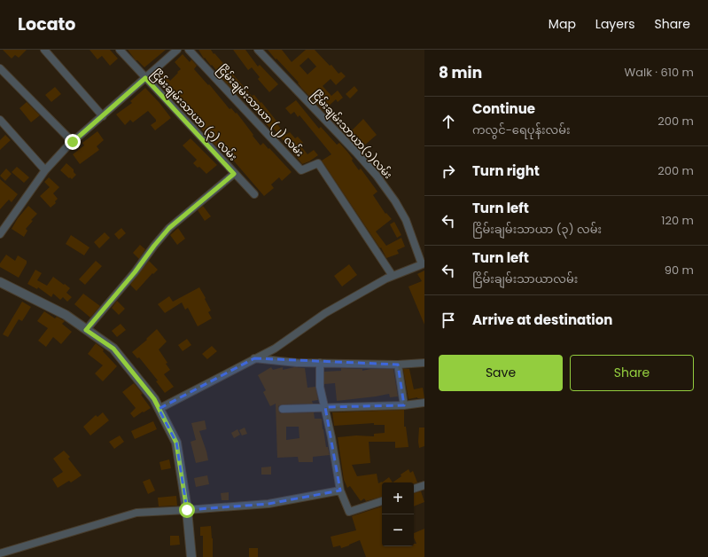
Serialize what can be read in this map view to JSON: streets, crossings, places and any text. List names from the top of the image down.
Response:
{
  "streets": {
    "street": ["ငြိမ်းချမ်းသာယာ (၂) လမ်း", "ငြိမ်းချမ်းသာယာ (၃) လမ်း", "ငြိမ်းချမ်းသာယာ(၁)လမ်း"]
  },
  "page": {
    "header": "Locato",
    "nav": ["Map", "Layers", "Share"],
    "heading": ["8 min", "Walk · 610 m"],
    "list": [
      ["Continue", "ကလွင်-ရေပုန်းလမ်း", "200 m"],
      ["Turn right", "200 m"],
      ["Turn left", "ငြိမ်းချမ်းသာယာ (၃) လမ်း", "120 m"],
      ["Turn left", "ငြိမ်းချမ်းသာယာလမ်း", "90 m"],
      "Arrive at destination"
    ],
    "buttons": ["Save", "Share"],
    "map_buttons": ["+", "−"]
  }
}
